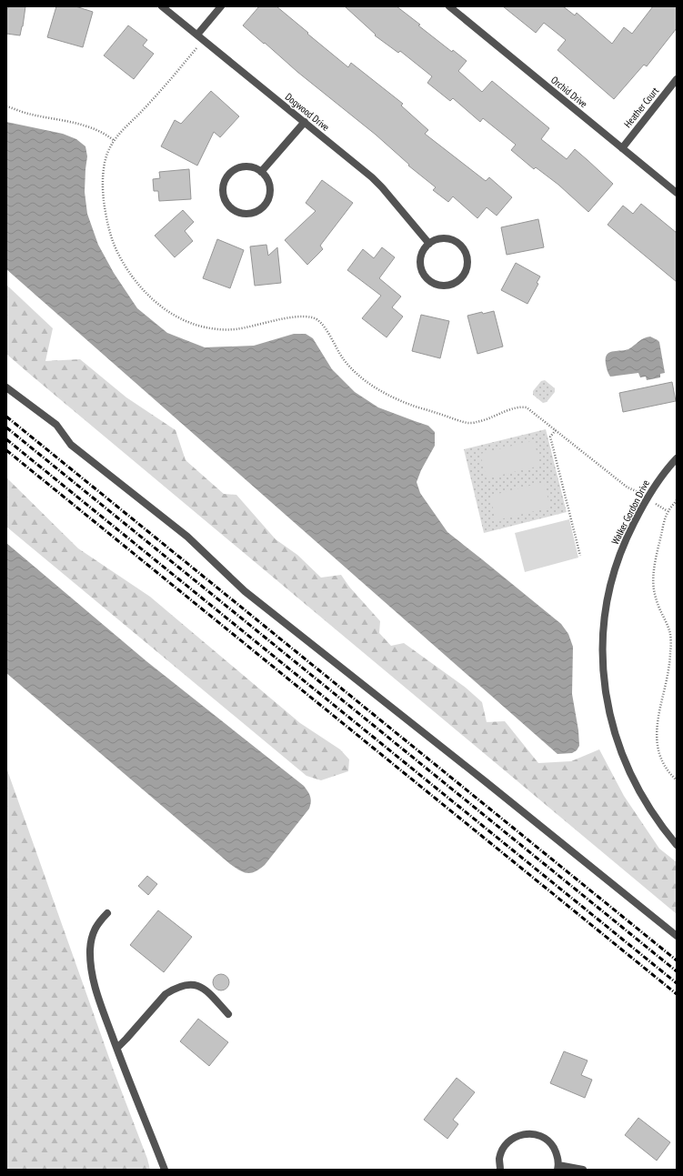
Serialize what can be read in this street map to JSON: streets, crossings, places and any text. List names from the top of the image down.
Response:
{
  "streets": {
    "street": [
      "Orchid Drive",
      "Heather Court",
      "Dogwood Drive",
      "Walker Gordon Drive"
    ]
  },
  "crossings": [
    ["Orchid Drive", "Heather Court"]
  ]
}
